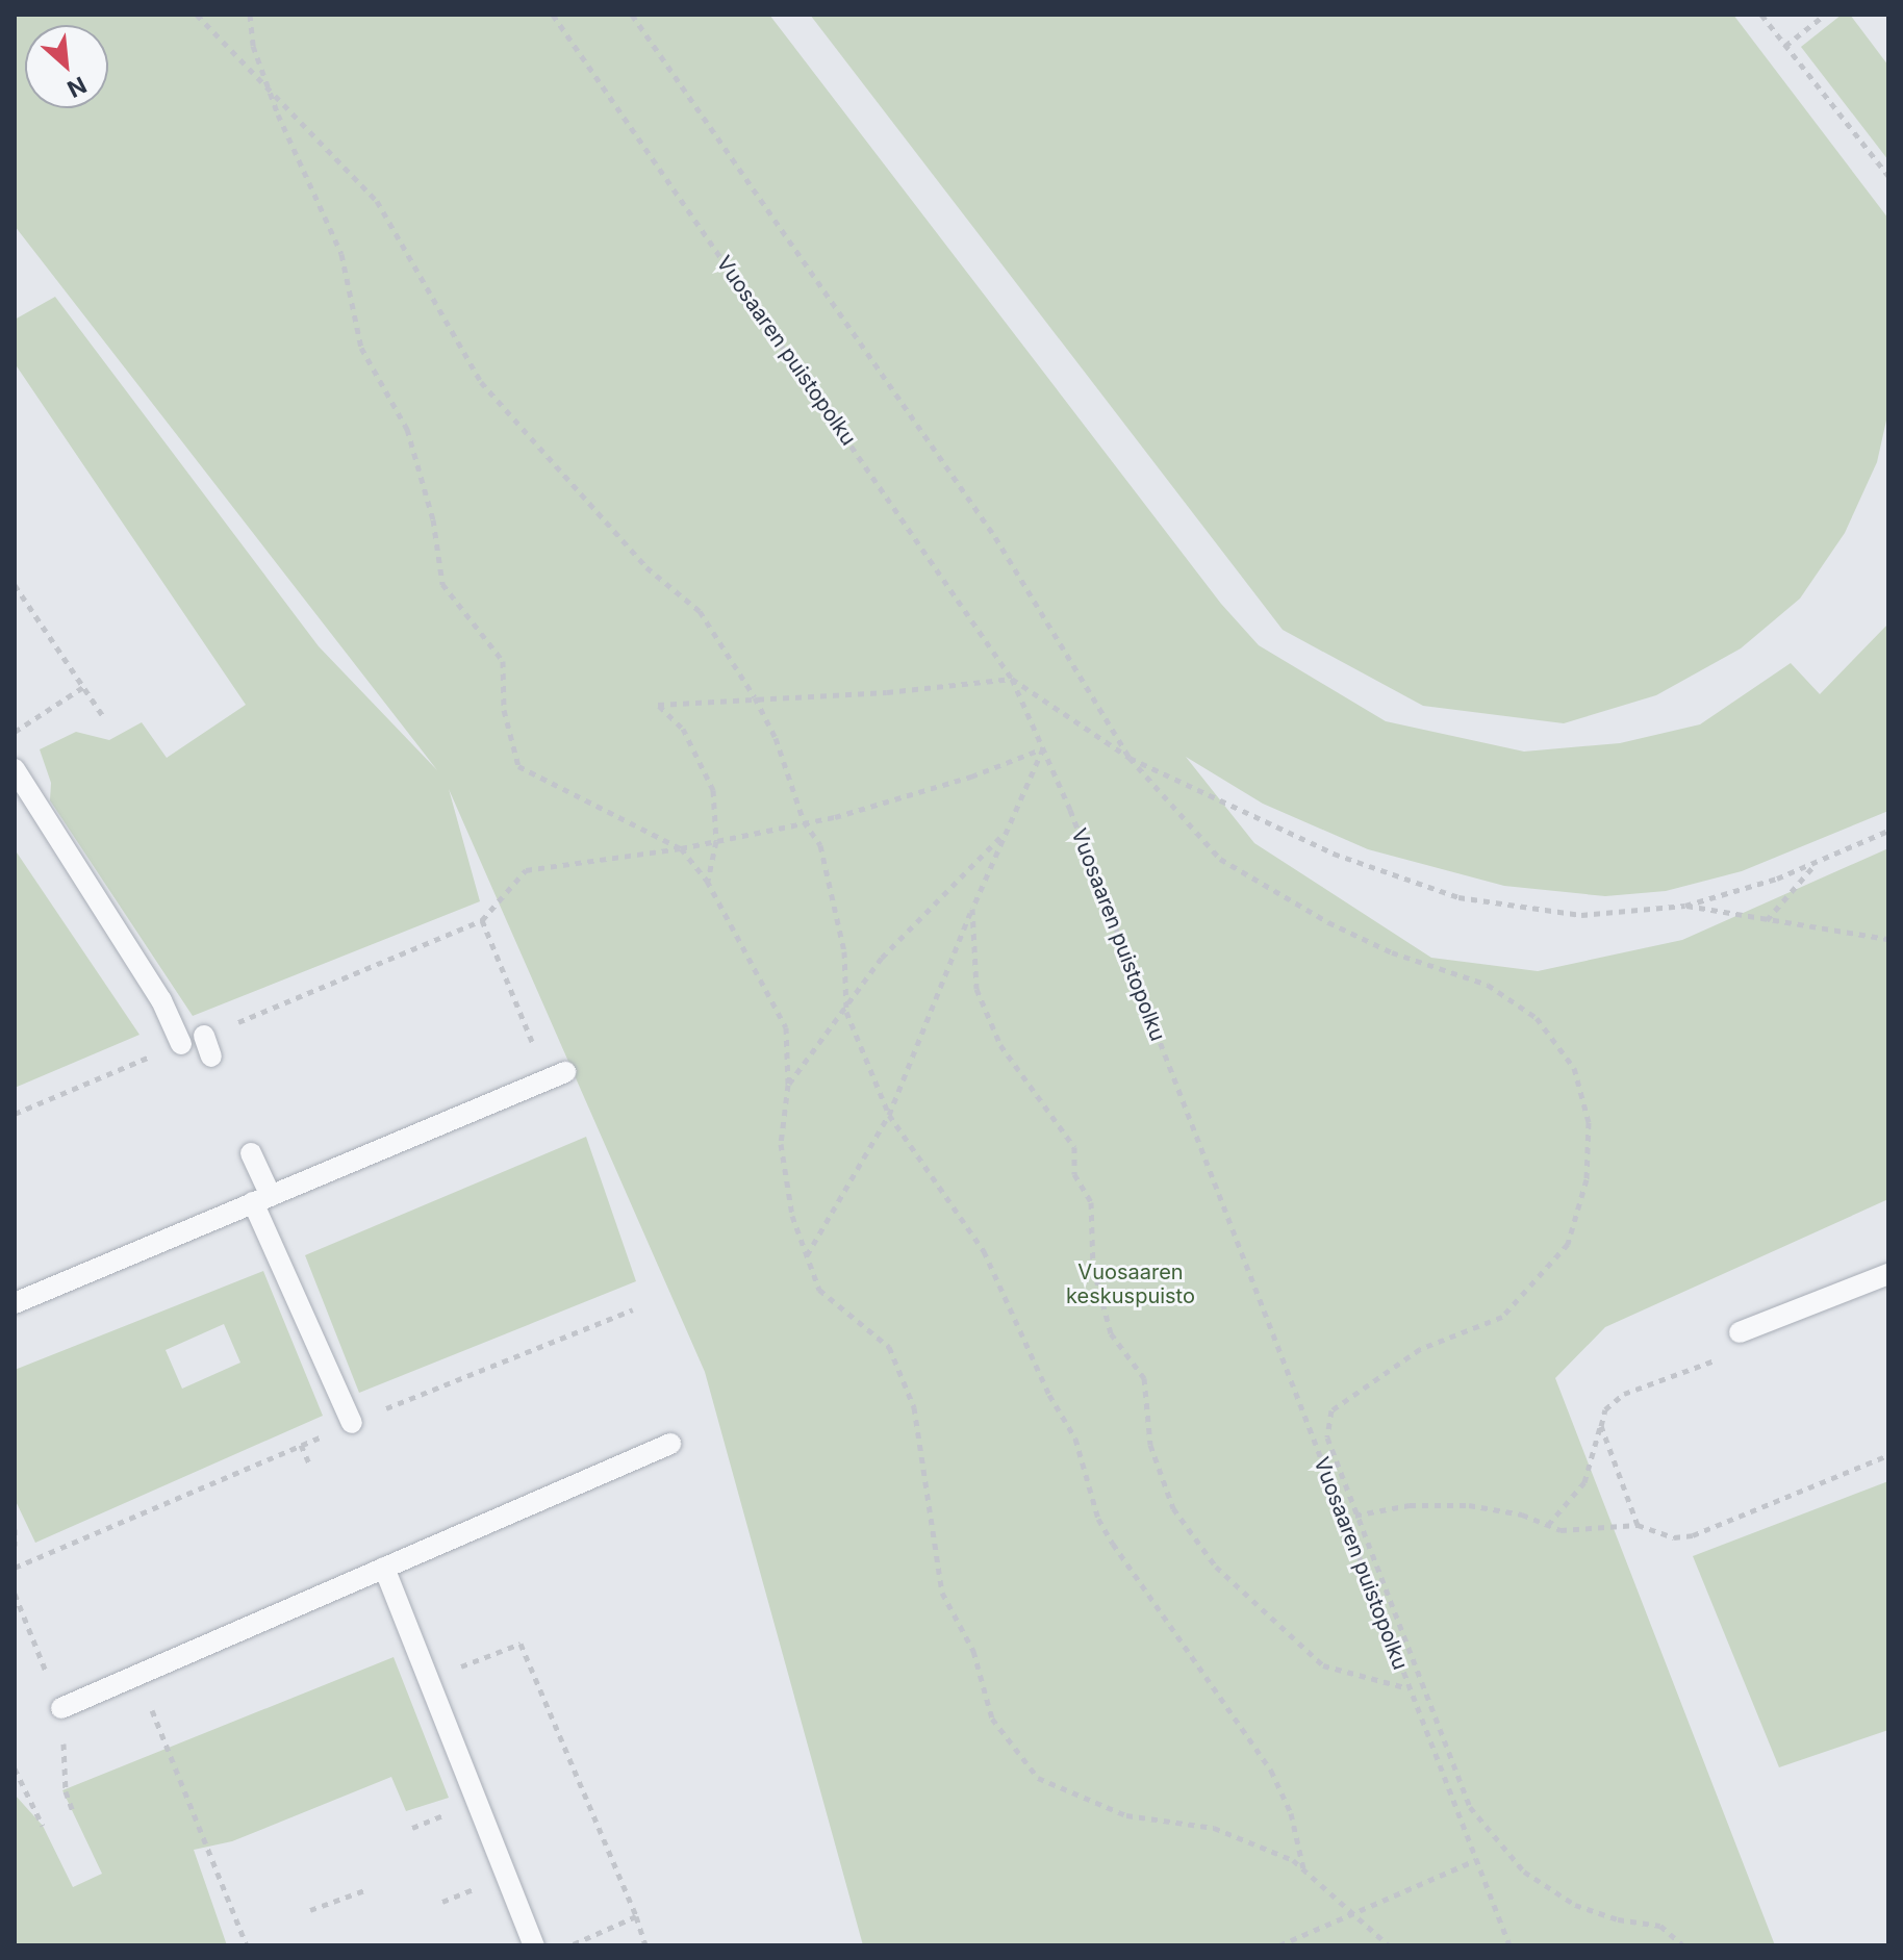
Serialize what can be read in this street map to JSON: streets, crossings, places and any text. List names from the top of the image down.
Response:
{
  "streets": {
    "path": ["Vuosaaren puistopolku"]
  },
  "parks": ["Vuosaaren keskuspuisto"],
  "north": "bottom right"
}
